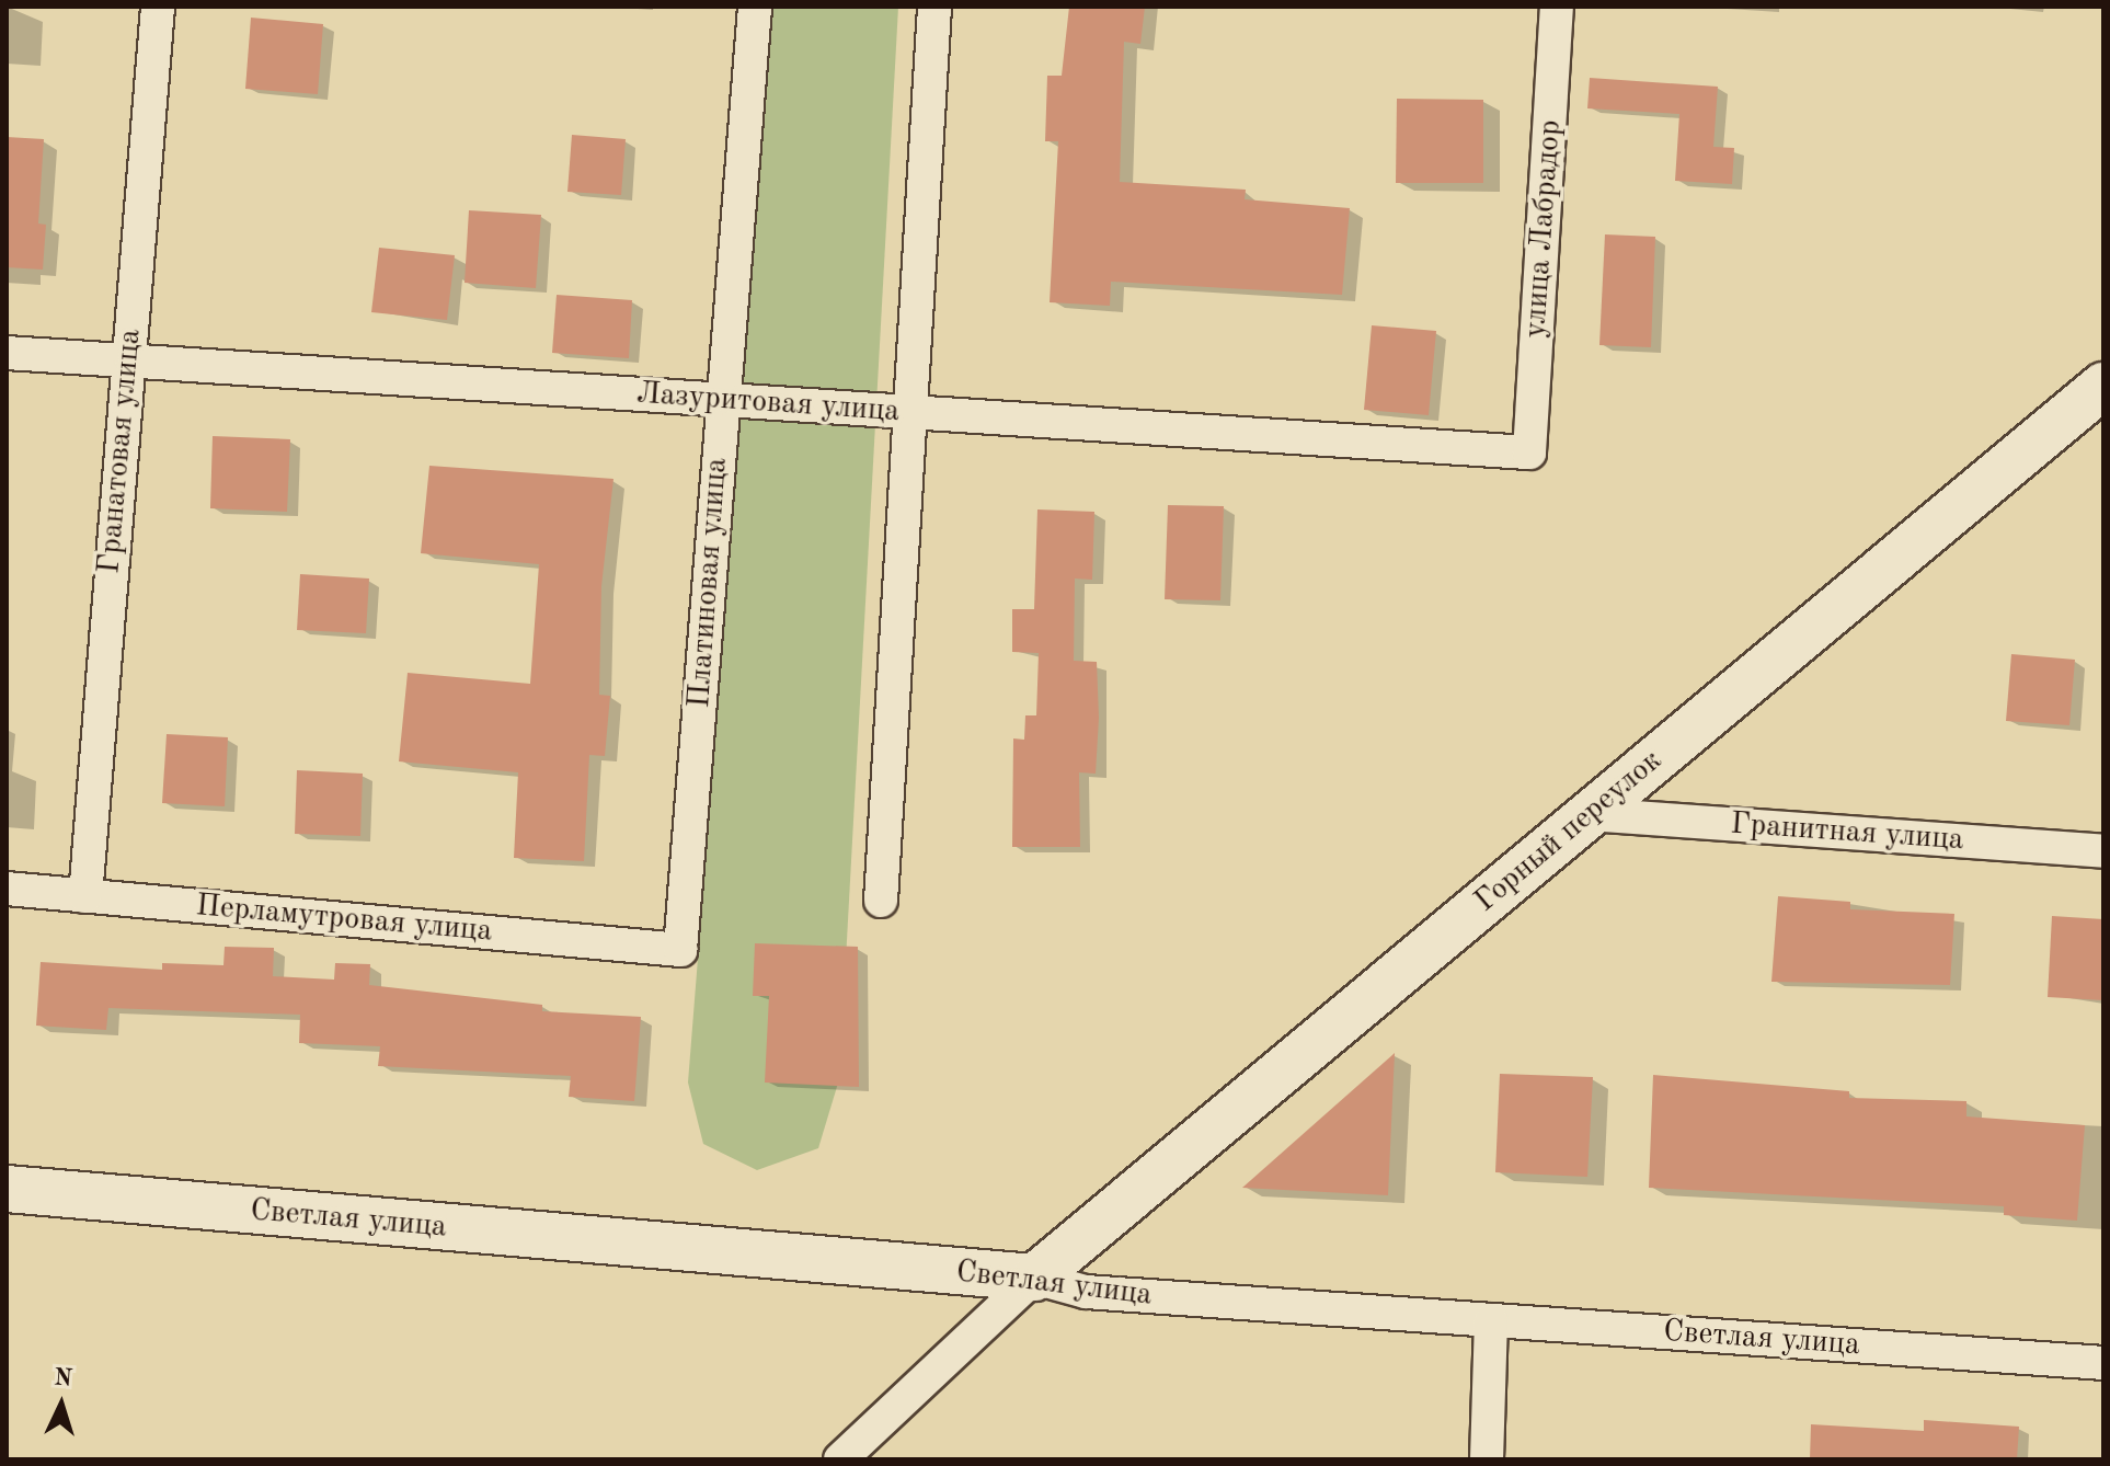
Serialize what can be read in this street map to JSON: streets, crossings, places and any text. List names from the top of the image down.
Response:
{
  "streets": {
    "street": [
      "улица Лабрадор",
      "Лазуритовая улица",
      "Гранатовая улица",
      "Платиновая улица",
      "Горный переулок",
      "Гранитная улица",
      "Перламутровая улица",
      "Светлая улица"
    ]
  },
  "crossings": [
    ["улица Лабрадор", "Лазуритовая улица"],
    ["Лазуритовая улица", "Гранатовая улица"],
    ["Лазуритовая улица", "Платиновая улица"],
    ["Гранатовая улица", "Перламутровая улица"],
    ["Платиновая улица", "Перламутровая улица"],
    ["Горный переулок", "Гранитная улица"],
    ["Горный переулок", "Светлая улица"]
  ],
  "north": "top"
}
